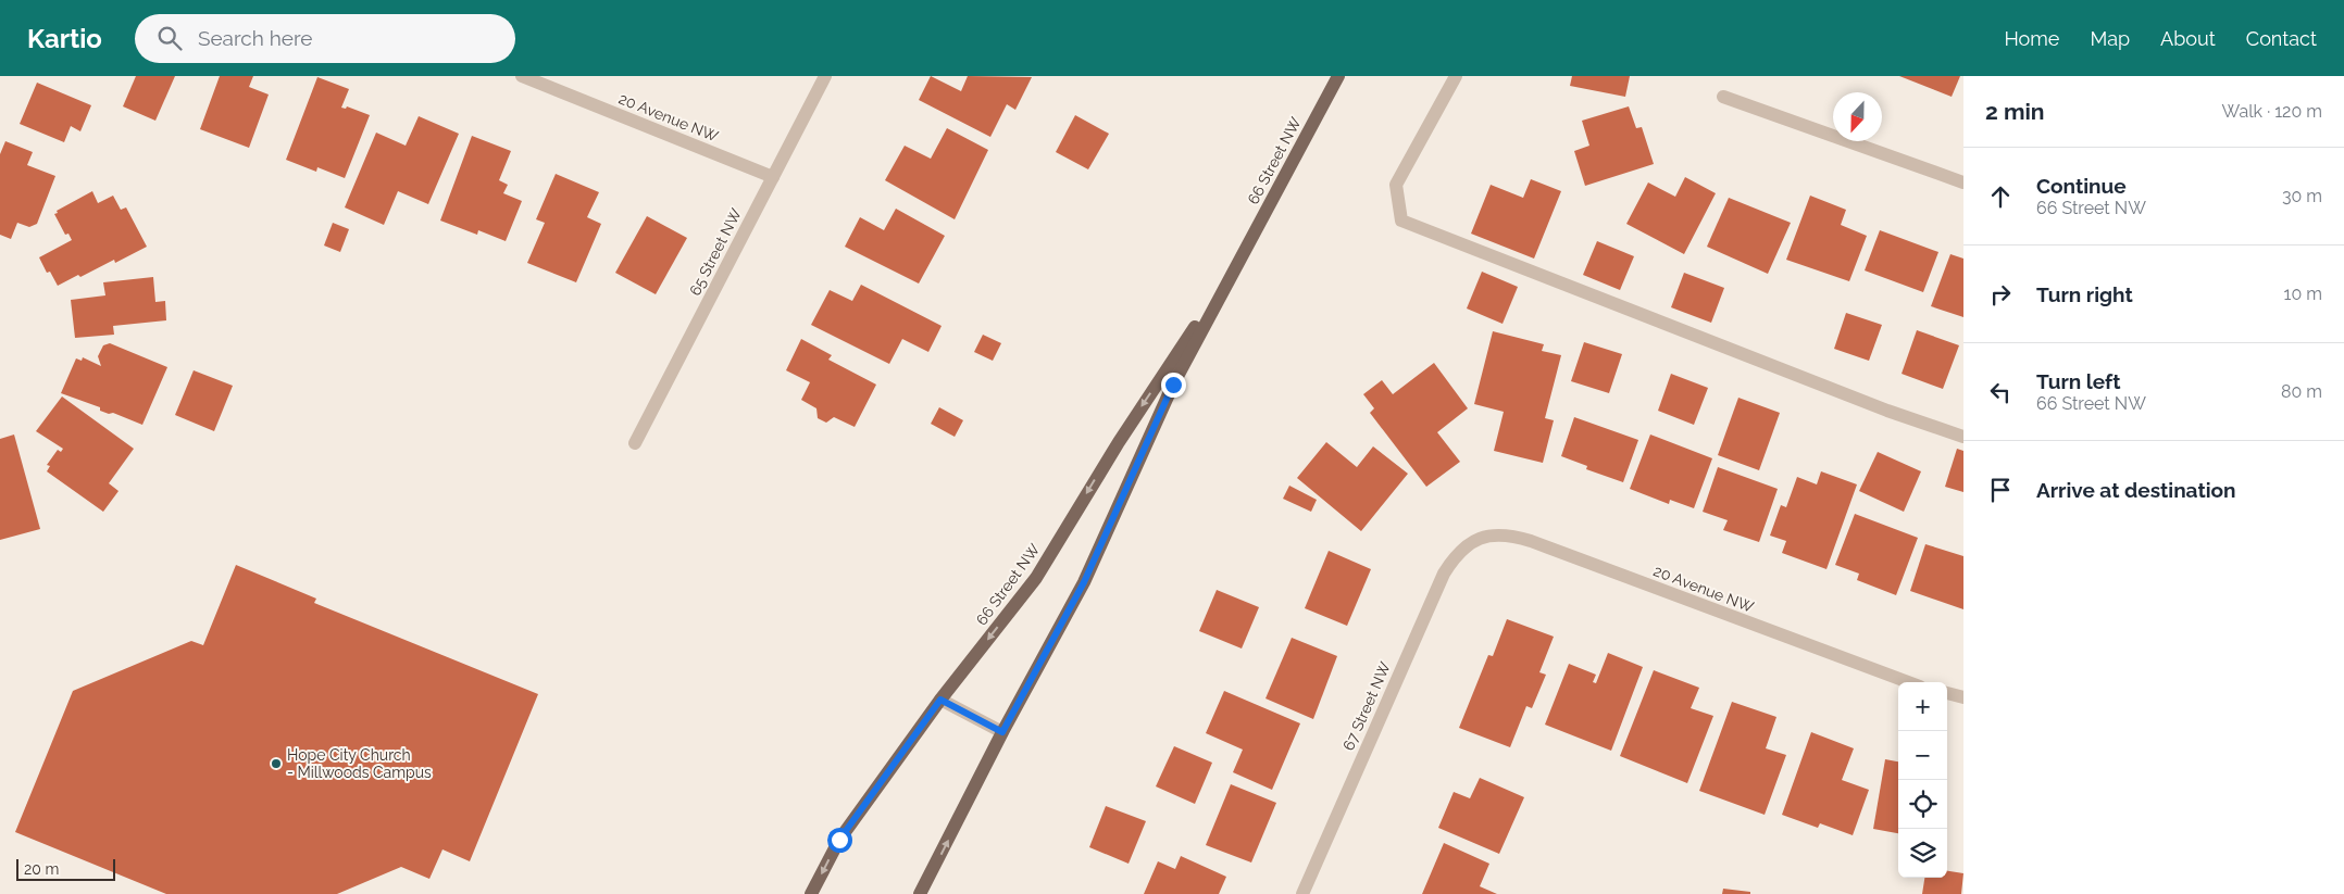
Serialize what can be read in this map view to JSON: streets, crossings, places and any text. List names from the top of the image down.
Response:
{
  "streets": {
    "main road": ["66 Street NW"],
    "street": ["20 Avenue NW", "65 Street NW", "67 Street NW"]
  },
  "crossings": [
    ["20 Avenue NW", "65 Street NW"],
    ["20 Avenue NW", "67 Street NW"]
  ],
  "places": ["Hope City Church - Millwoods Campus"],
  "scale_bar": "20 m",
  "north": "bottom",
  "page": {
    "header": "Kartio",
    "search": "Search here",
    "nav": [
      "Home",
      "Map",
      "About",
      "Contact"
    ],
    "heading": ["2 min", "Walk · 120 m"],
    "list": [
      ["Continue", "66 Street NW", "30 m"],
      ["Turn right", "10 m"],
      ["Turn left", "66 Street NW", "80 m"],
      "Arrive at destination"
    ],
    "map_buttons": ["+", "−"],
    "scale": "20 m"
  }
}
